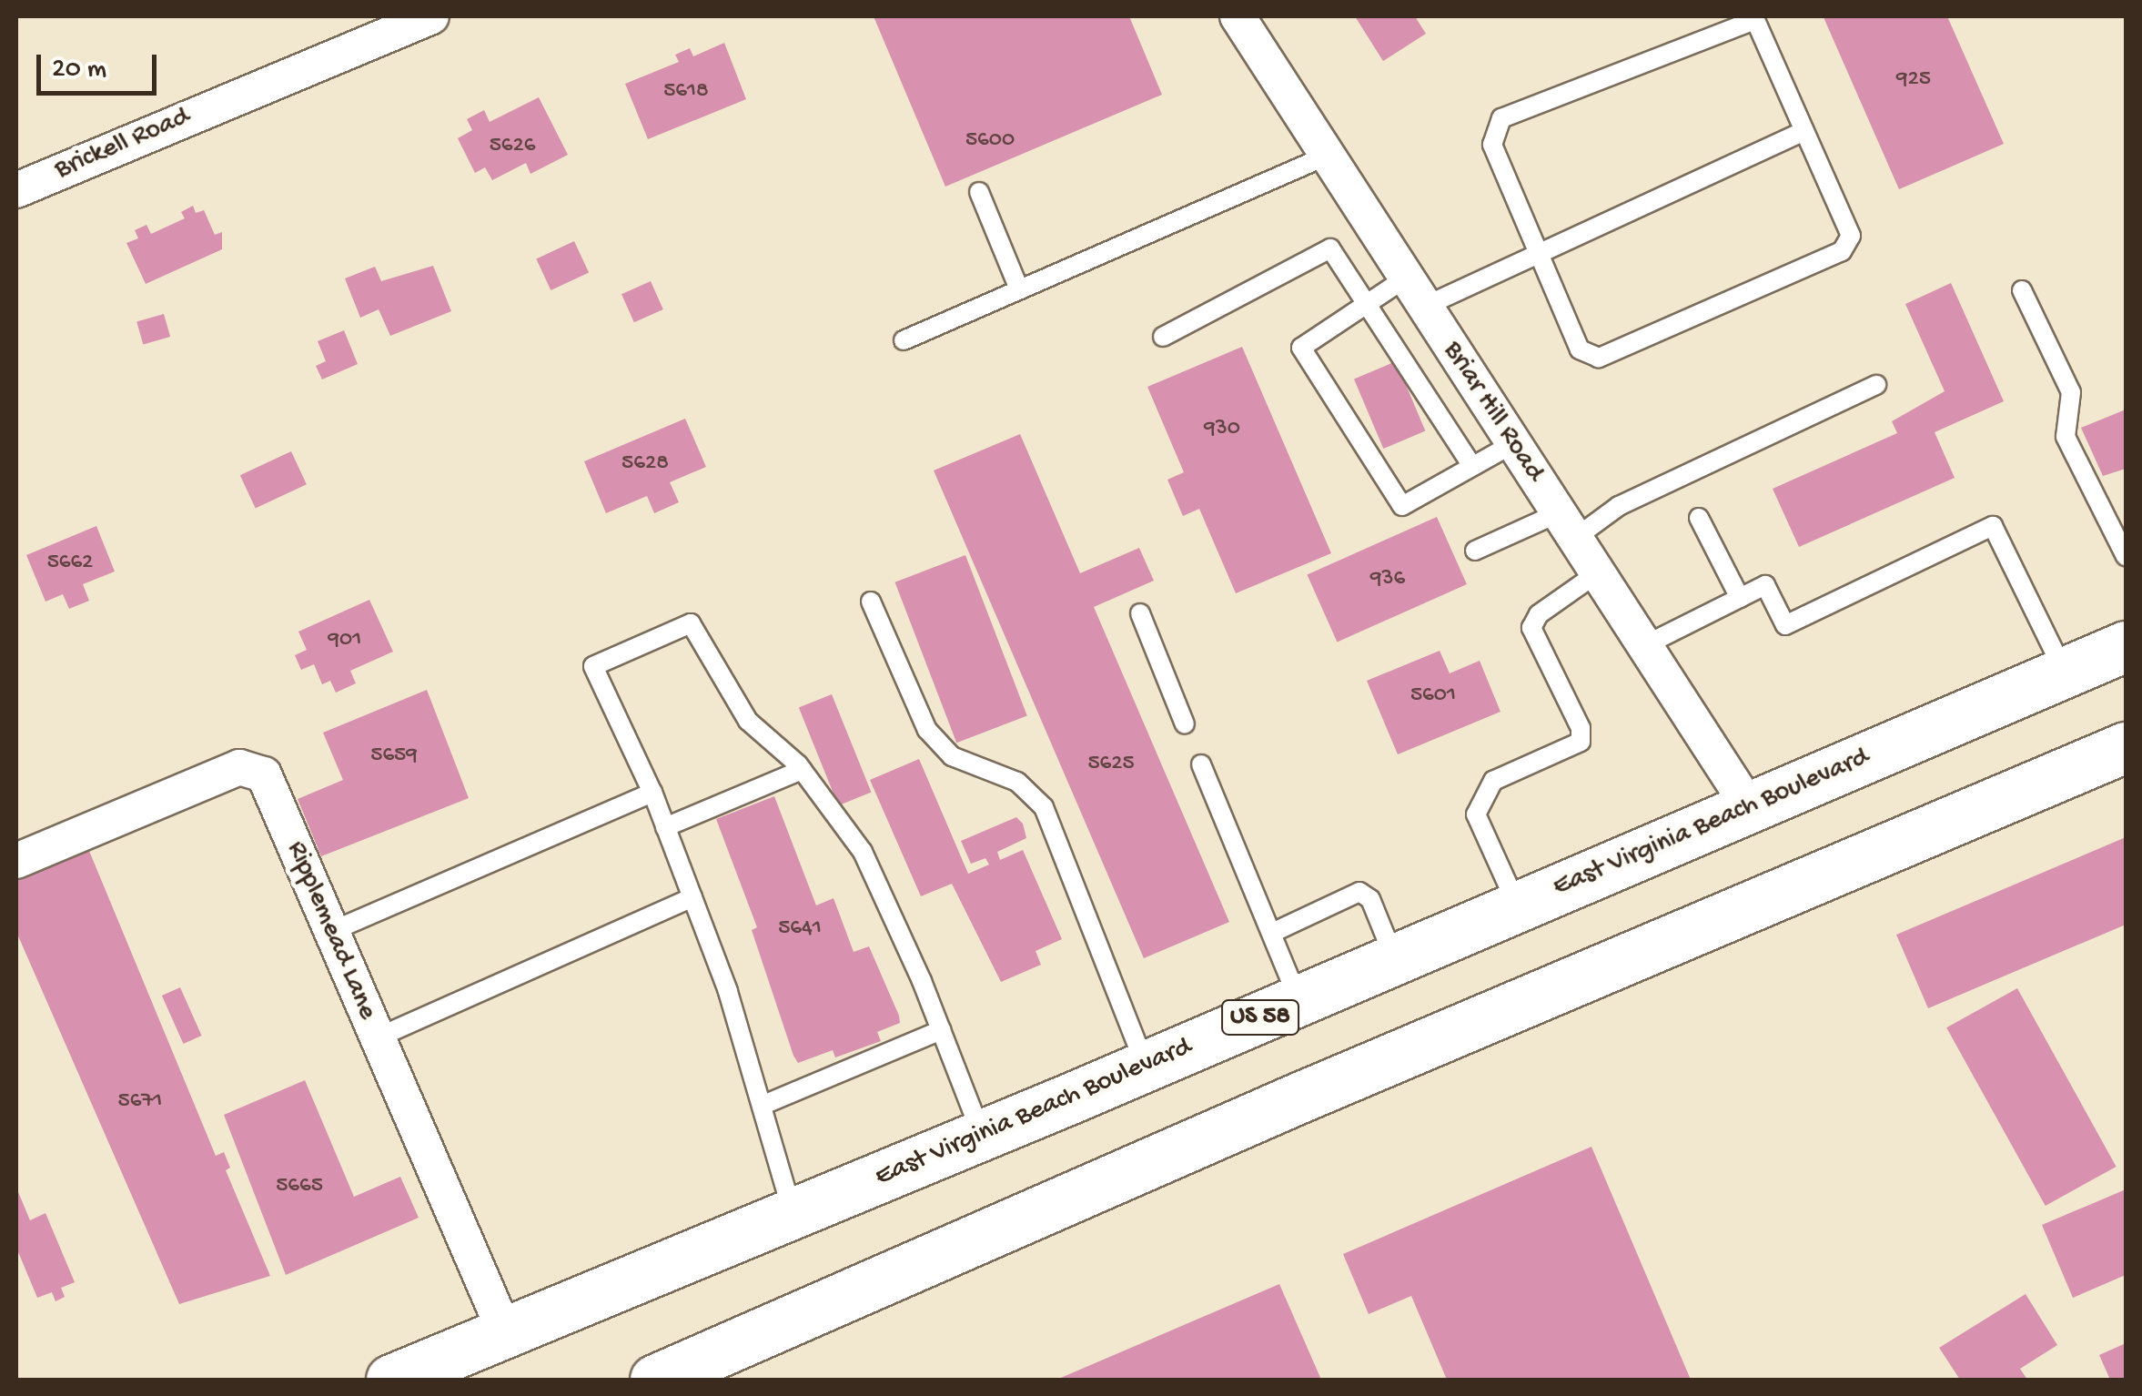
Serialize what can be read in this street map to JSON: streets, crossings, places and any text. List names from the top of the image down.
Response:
{
  "streets": {
    "main road": ["East Virginia Beach Boulevard", "US 58"],
    "street": ["Brickell Road", "Briar Hill Road", "Ripplemead Lane"]
  },
  "crossings": [
    ["Briar Hill Road", "East Virginia Beach Boulevard"],
    ["East Virginia Beach Boulevard", "Ripplemead Lane"]
  ],
  "house_numbers": [
    "925",
    "5618",
    "5600",
    "5626",
    "930",
    "5628",
    "5662",
    "936",
    "901",
    "5601",
    "5659",
    "5625",
    "5641",
    "5671",
    "5665"
  ],
  "scale_bar": "20 m"
}
